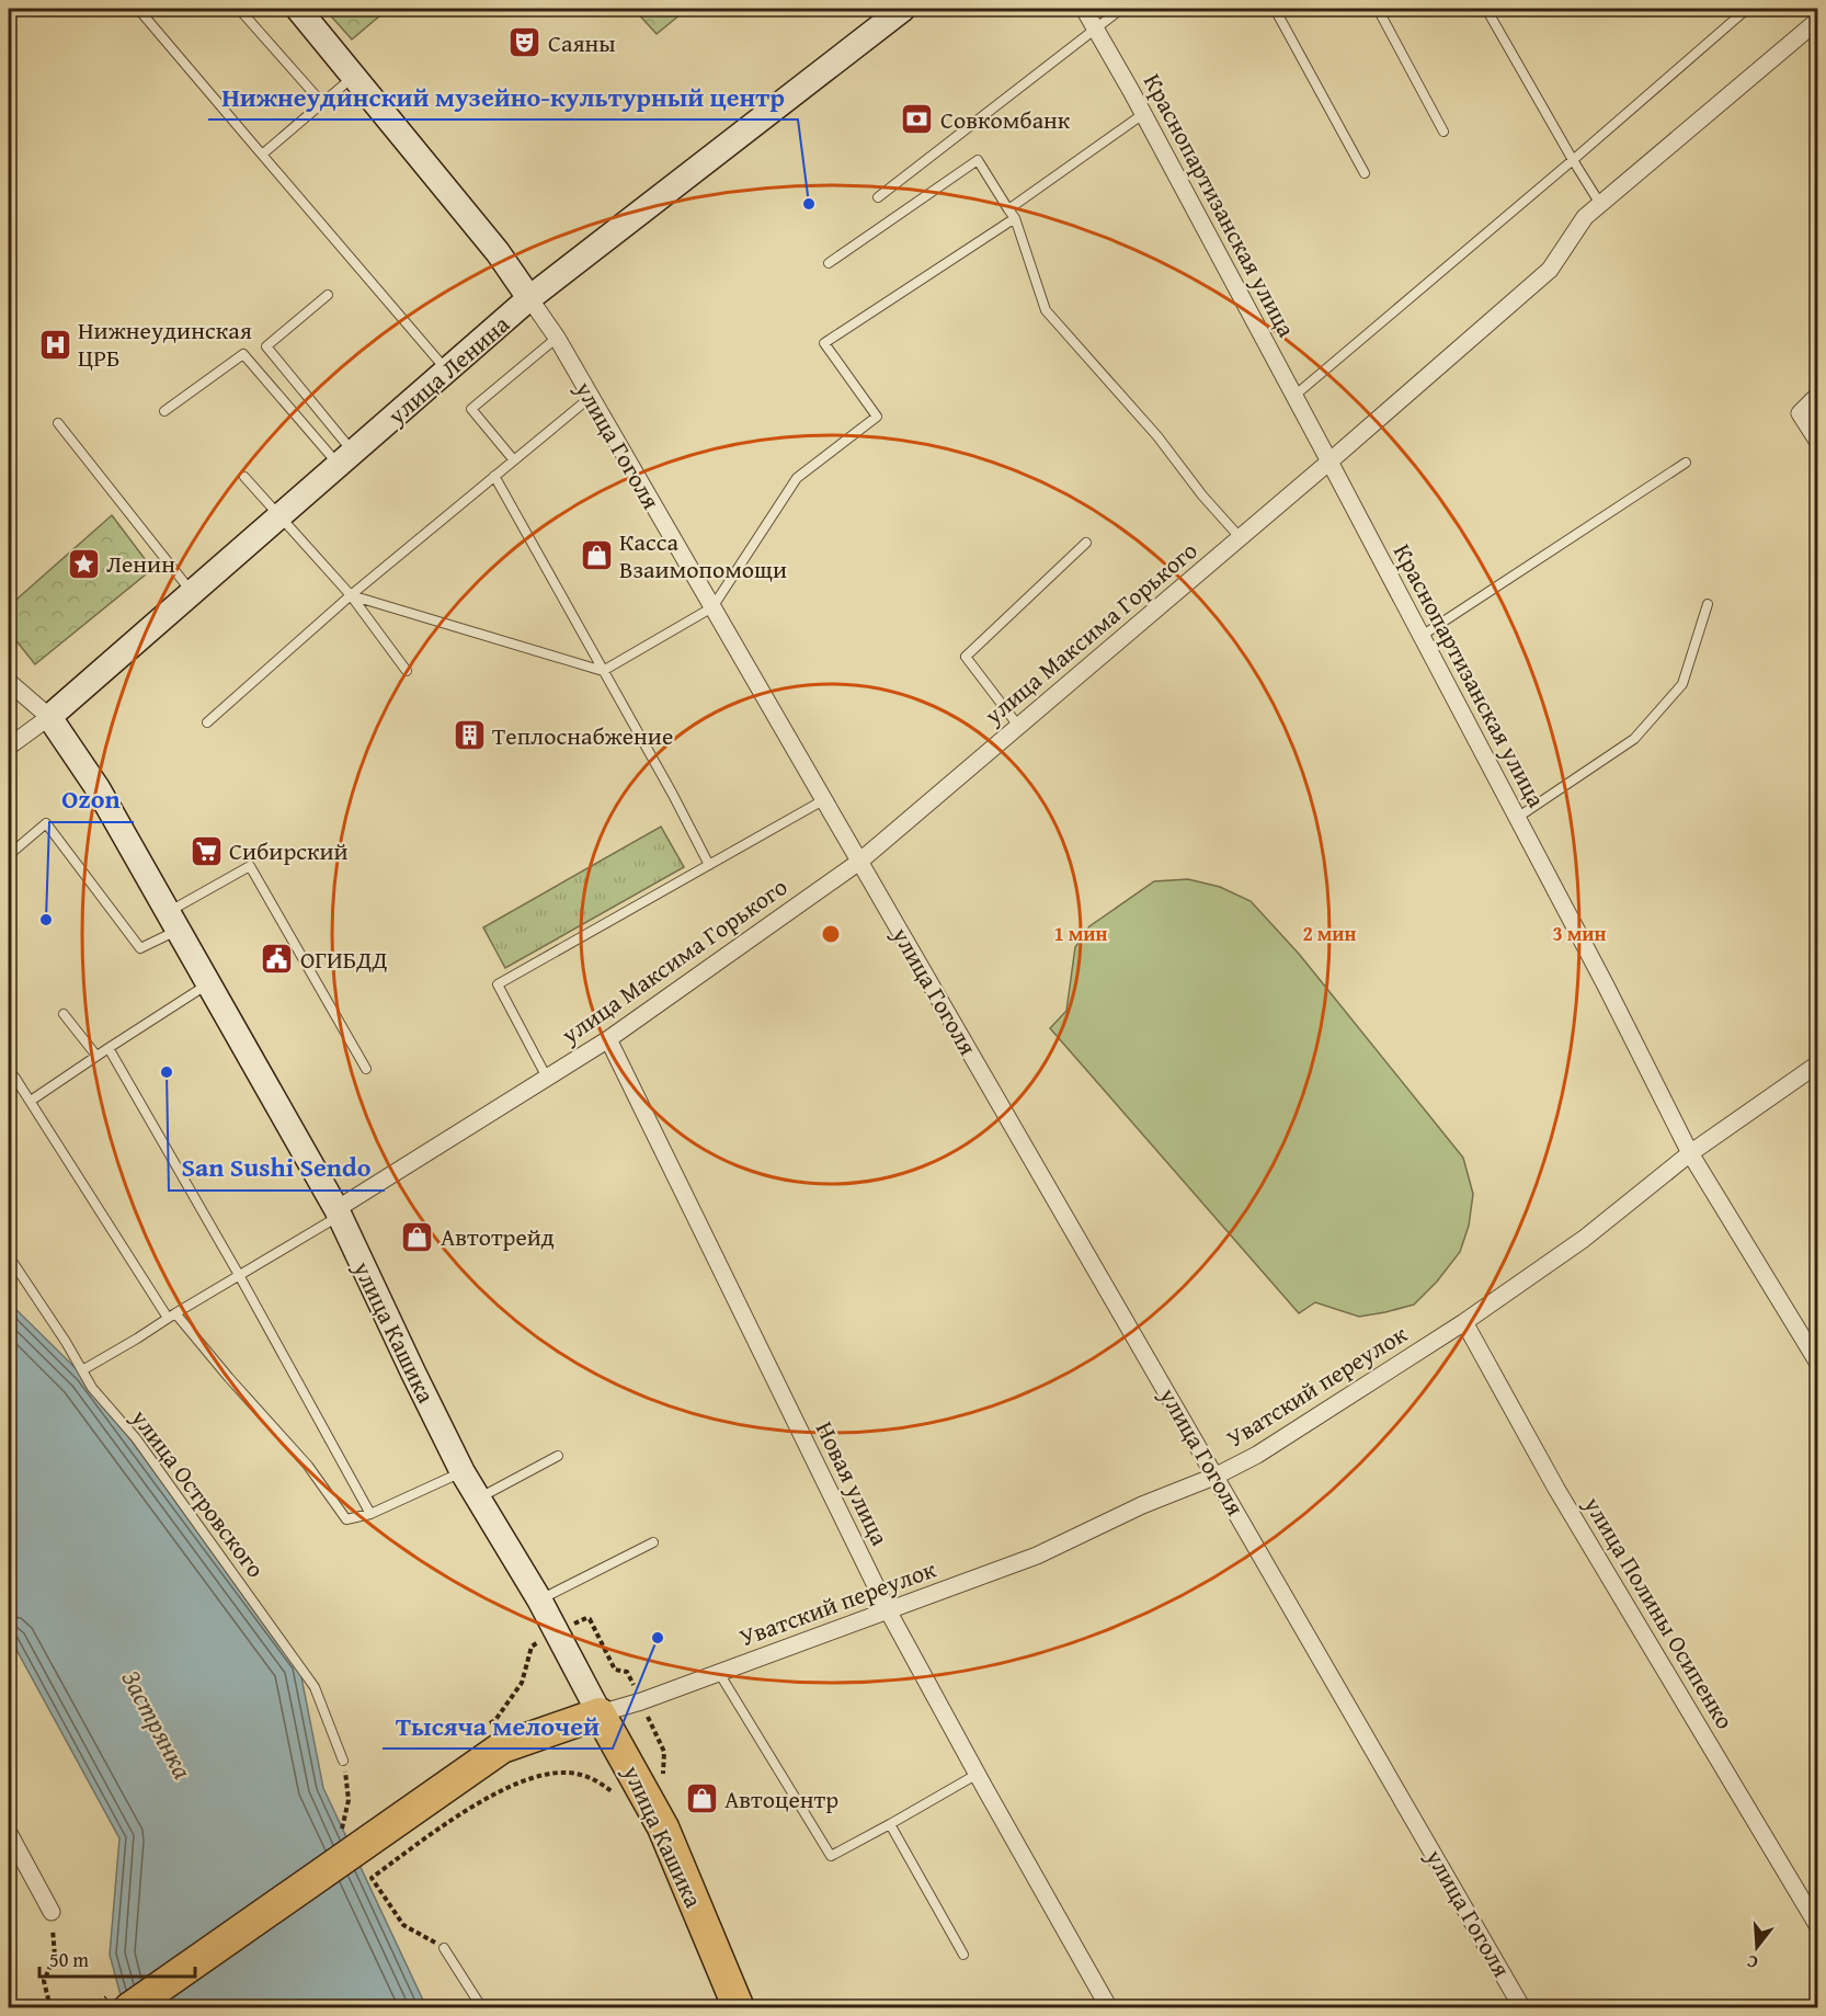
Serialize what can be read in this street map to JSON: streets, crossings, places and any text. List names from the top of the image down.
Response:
{
  "streets": {
    "highway": ["улица Кашика"],
    "street": [
      "Краснопартизанская улица",
      "улица Ленина",
      "улица Гоголя",
      "улица Максима Горького",
      "Уватский переулок",
      "Новая улица",
      "улица Полины Осипенко"
    ],
    "lane": ["улица Островского"]
  },
  "crossings": [
    ["Краснопартизанская улица", "улица Максима Горького"],
    ["Краснопартизанская улица", "Уватский переулок"],
    ["улица Ленина", "улица Гоголя"],
    ["улица Ленина", "улица Кашика"],
    ["улица Гоголя", "улица Максима Горького"],
    ["улица Гоголя", "Уватский переулок"],
    ["улица Максима Горького", "улица Кашика"],
    ["улица Максима Горького", "Новая улица"],
    ["улица Кашика", "Уватский переулок"],
    ["Уватский переулок", "Новая улица"],
    ["Уватский переулок", "улица Полины Осипенко"]
  ],
  "water": ["Застрянка"],
  "places": {
    "theatre": ["Саяны"],
    "bank": ["Совкомбанк"],
    "other": [
      "Нижнеудинский музейно-культурный центр",
      "Ozon",
      "San Sushi Sendo",
      "Тысяча мелочей"
    ],
    "hospital": ["Нижнеудинская ЦРБ"],
    "shop": ["Касса Взаимопомощи", "Автотрейд", "Автоцентр"],
    "place": ["Ленин"],
    "building": ["Теплоснабжение"],
    "supermarket": ["Сибирский"],
    "public building": ["ОГИБДД"]
  },
  "scale_bar": "50 m",
  "north": "bottom",
  "rings": ["1 мин", "2 мин", "3 мин"]
}
